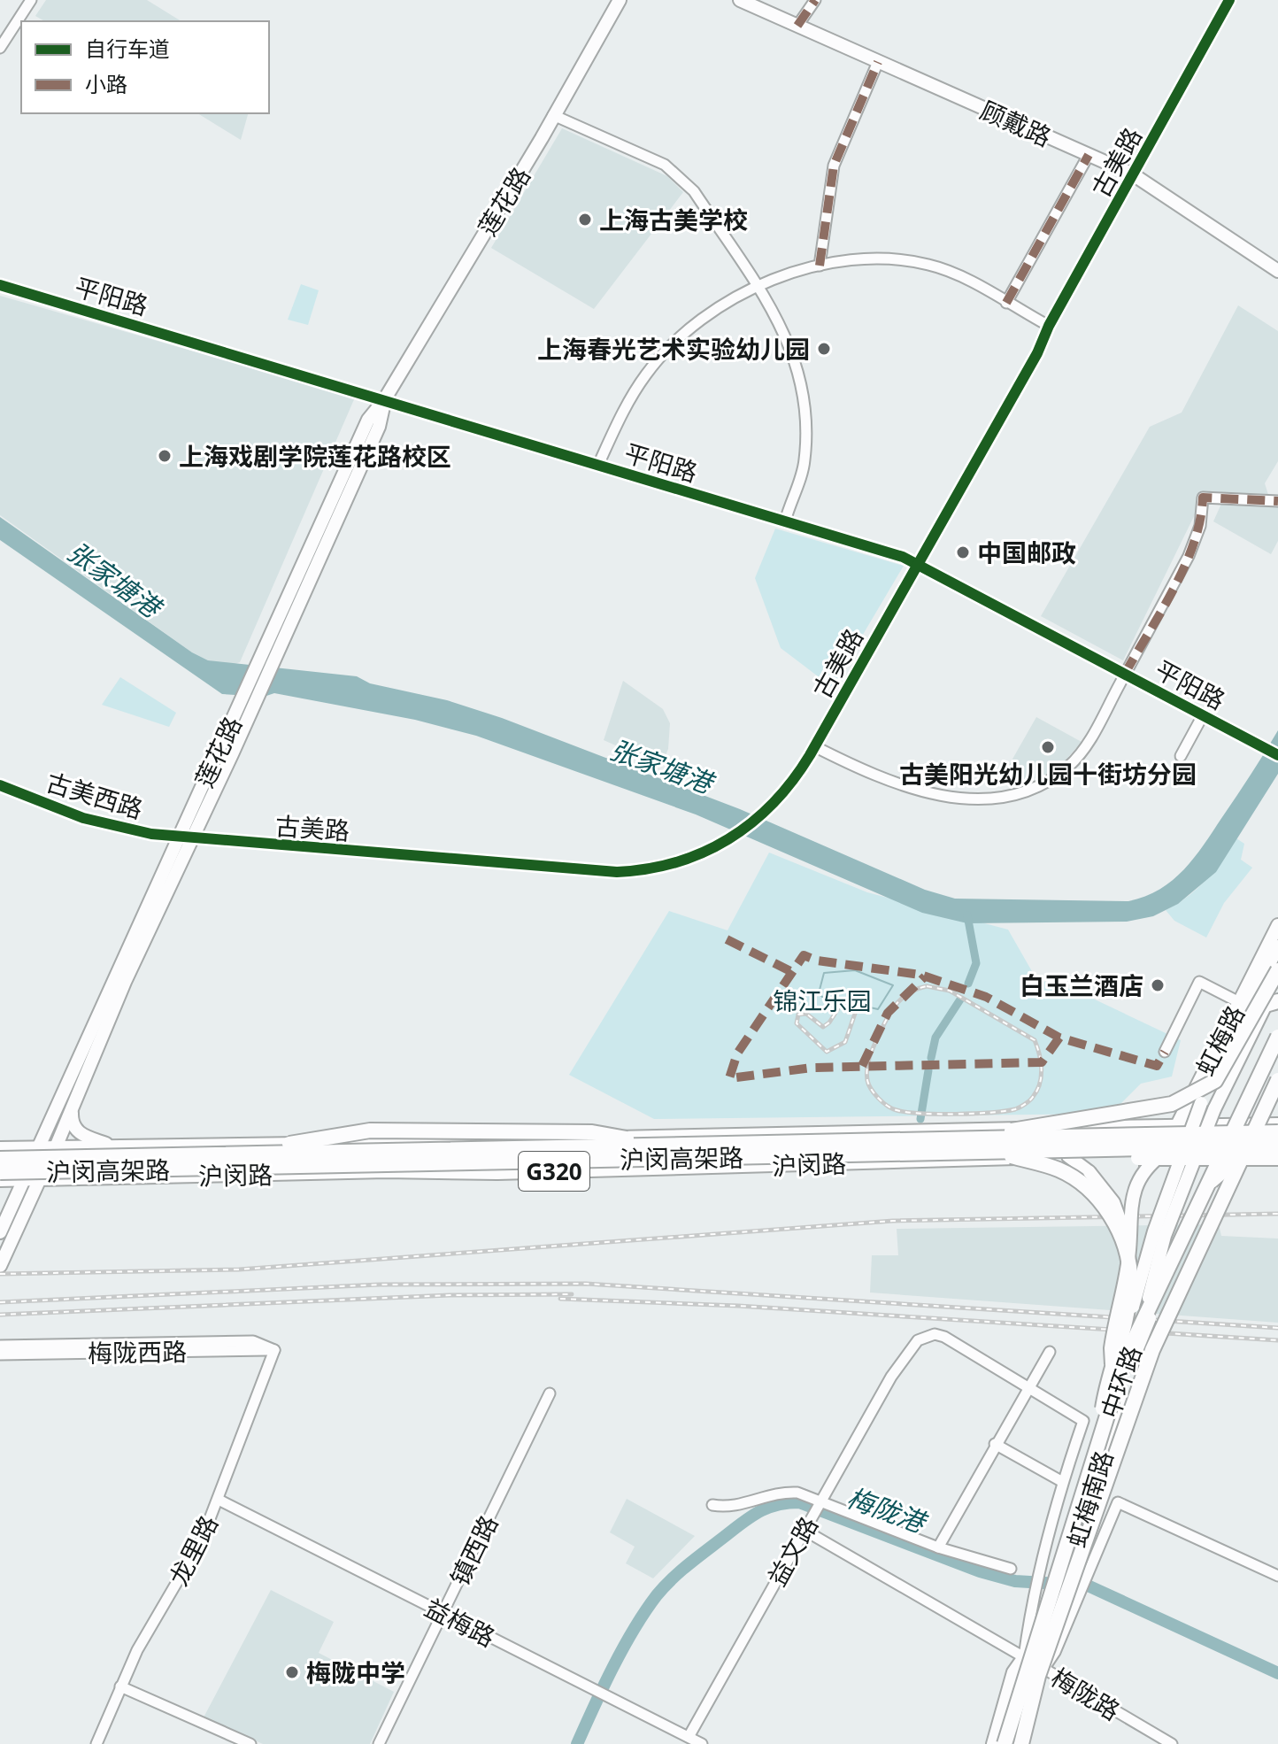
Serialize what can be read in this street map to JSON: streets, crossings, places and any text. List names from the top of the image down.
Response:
{
  "streets": {
    "highway": ["沪闵高架路", "中环路"],
    "main road": [
      "顾戴路",
      "莲花路",
      "虹梅路",
      "沪闵路",
      "G320",
      "虹梅南路"
    ],
    "street": [
      "古美路",
      "平阳路",
      "古美西路",
      "梅陇西路",
      "龙里路",
      "镇西路",
      "益文路",
      "益梅路",
      "梅陇路"
    ]
  },
  "crossings": [
    ["顾戴路", "古美路"],
    ["古美路", "莲花路"],
    ["古美路", "平阳路"],
    ["古美路", "古美西路"],
    ["莲花路", "平阳路"],
    ["莲花路", "古美西路"],
    ["莲花路", "沪闵路"],
    ["虹梅路", "沪闵路"],
    ["虹梅路", "虹梅南路"],
    ["沪闵高架路", "沪闵路"],
    ["梅陇西路", "龙里路"],
    ["中环路", "虹梅南路"],
    ["虹梅南路", "梅陇路"],
    ["龙里路", "益梅路"],
    ["镇西路", "益梅路"],
    ["益文路", "益梅路"]
  ],
  "water": ["张家塘港", "梅陇港"],
  "parks": ["锦江乐园"],
  "places": [
    "上海古美学校",
    "上海春光艺术实验幼儿园",
    "上海戏剧学院莲花路校区",
    "中国邮政",
    "古美阳光幼儿园十街坊分园",
    "白玉兰酒店",
    "梅陇中学"
  ],
  "legend": ["自行车道", "小路"]
}
